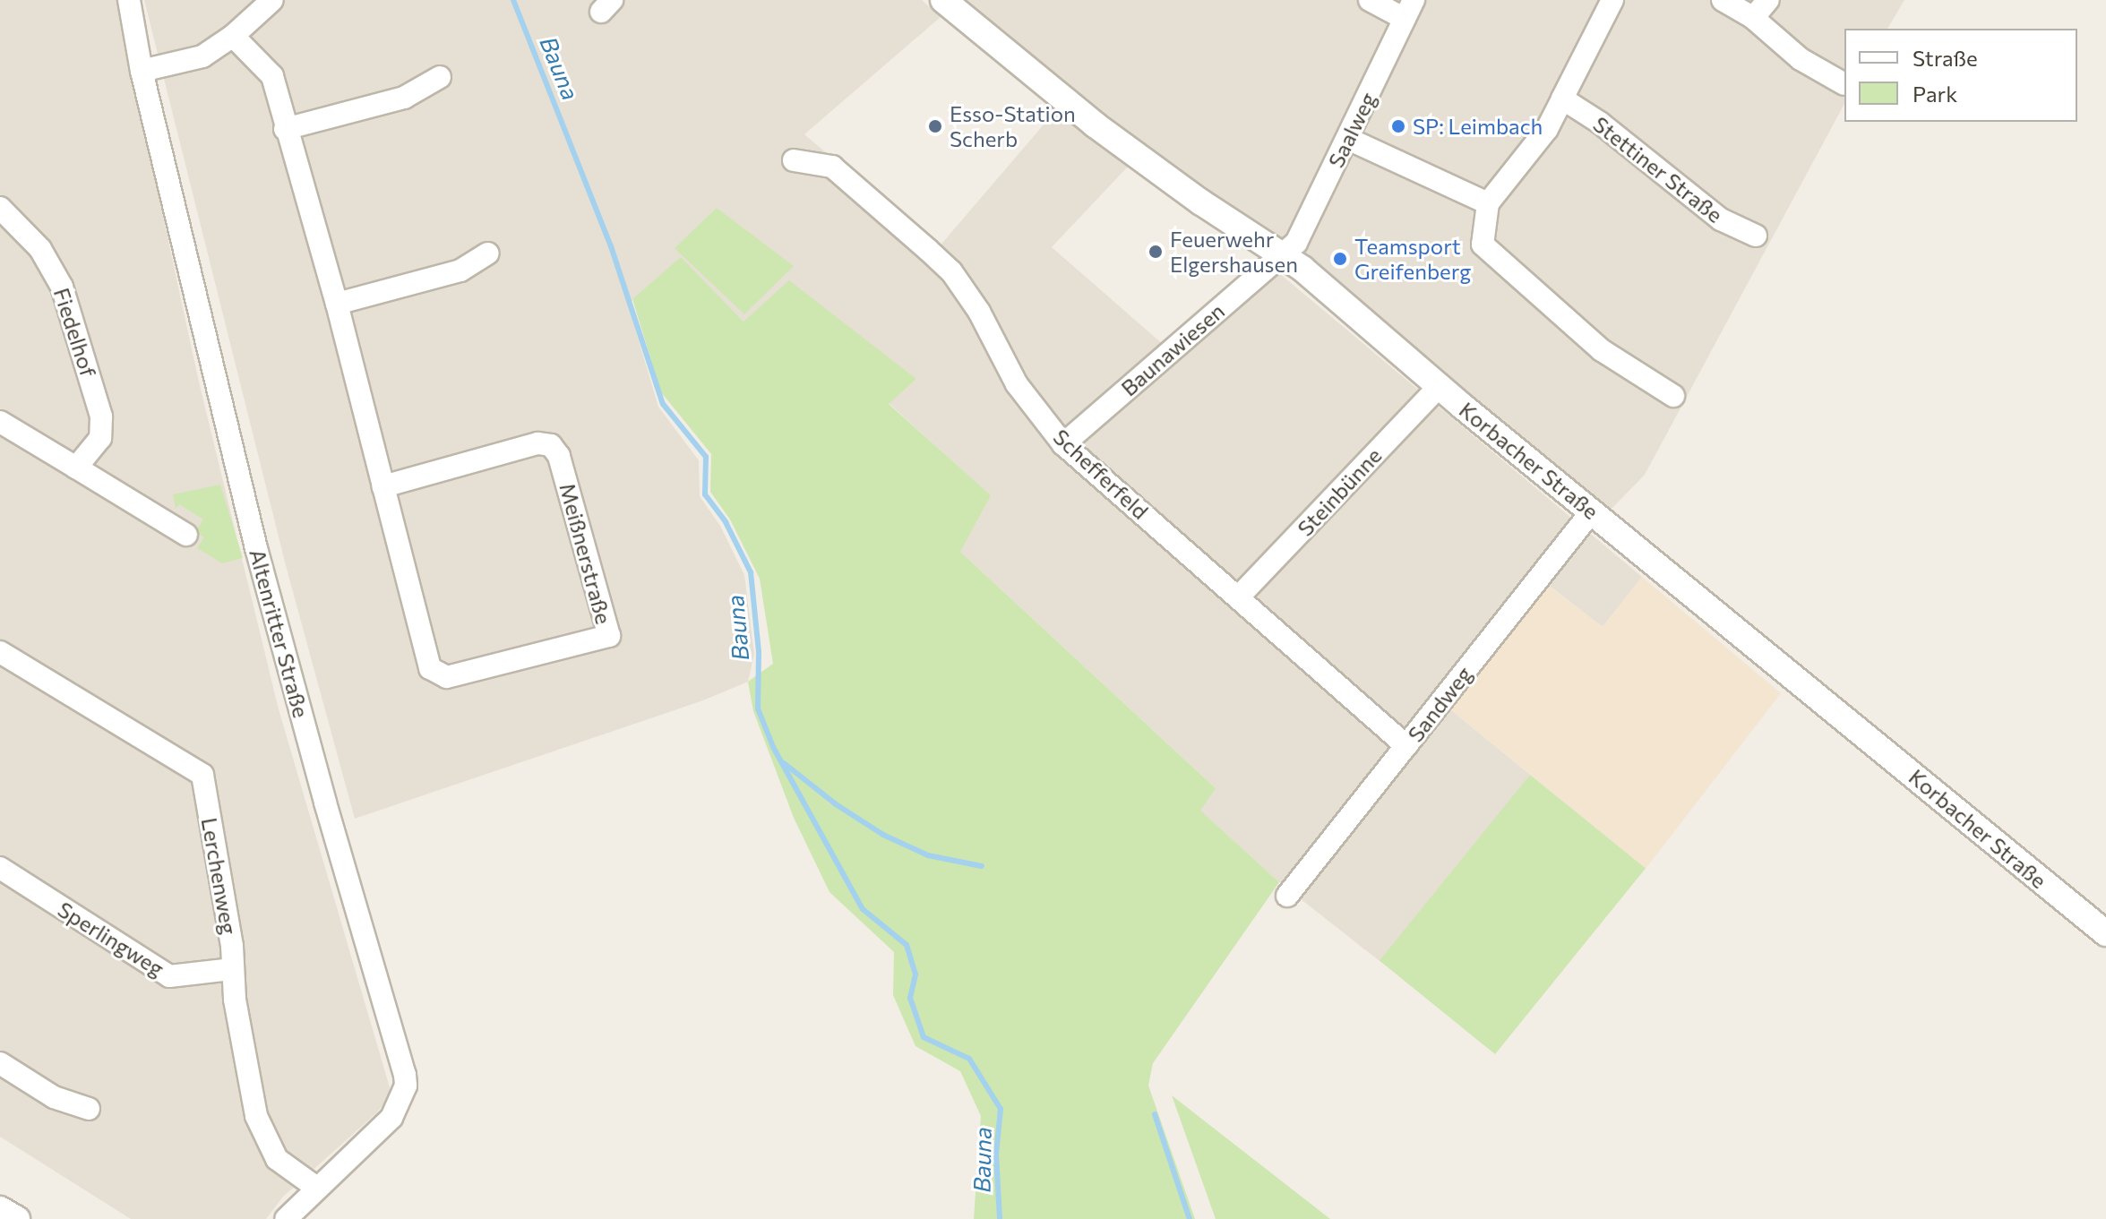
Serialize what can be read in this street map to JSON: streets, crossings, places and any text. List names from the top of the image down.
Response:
{
  "streets": {
    "street": [
      "Saalweg",
      "Stettiner Straße",
      "Fiedelhof",
      "Baunawiesen",
      "Korbacher Straße",
      "Schefferfeld",
      "Steinbünne",
      "Meißnerstraße",
      "Altenritter Straße",
      "Sandweg",
      "Lerchenweg",
      "Sperlingweg"
    ]
  },
  "crossings": [
    ["Saalweg", "Baunawiesen"],
    ["Saalweg", "Korbacher Straße"],
    ["Baunawiesen", "Korbacher Straße"],
    ["Baunawiesen", "Schefferfeld"],
    ["Korbacher Straße", "Steinbünne"],
    ["Korbacher Straße", "Sandweg"],
    ["Schefferfeld", "Steinbünne"],
    ["Schefferfeld", "Sandweg"],
    ["Altenritter Straße", "Lerchenweg"],
    ["Lerchenweg", "Sperlingweg"]
  ],
  "water": ["Bauna"],
  "places": [
    "Esso-Station Scherb",
    "SP: Leimbach",
    "Feuerwehr Elgershausen",
    "Teamsport Greifenberg"
  ],
  "legend": ["Straße", "Park"]
}
